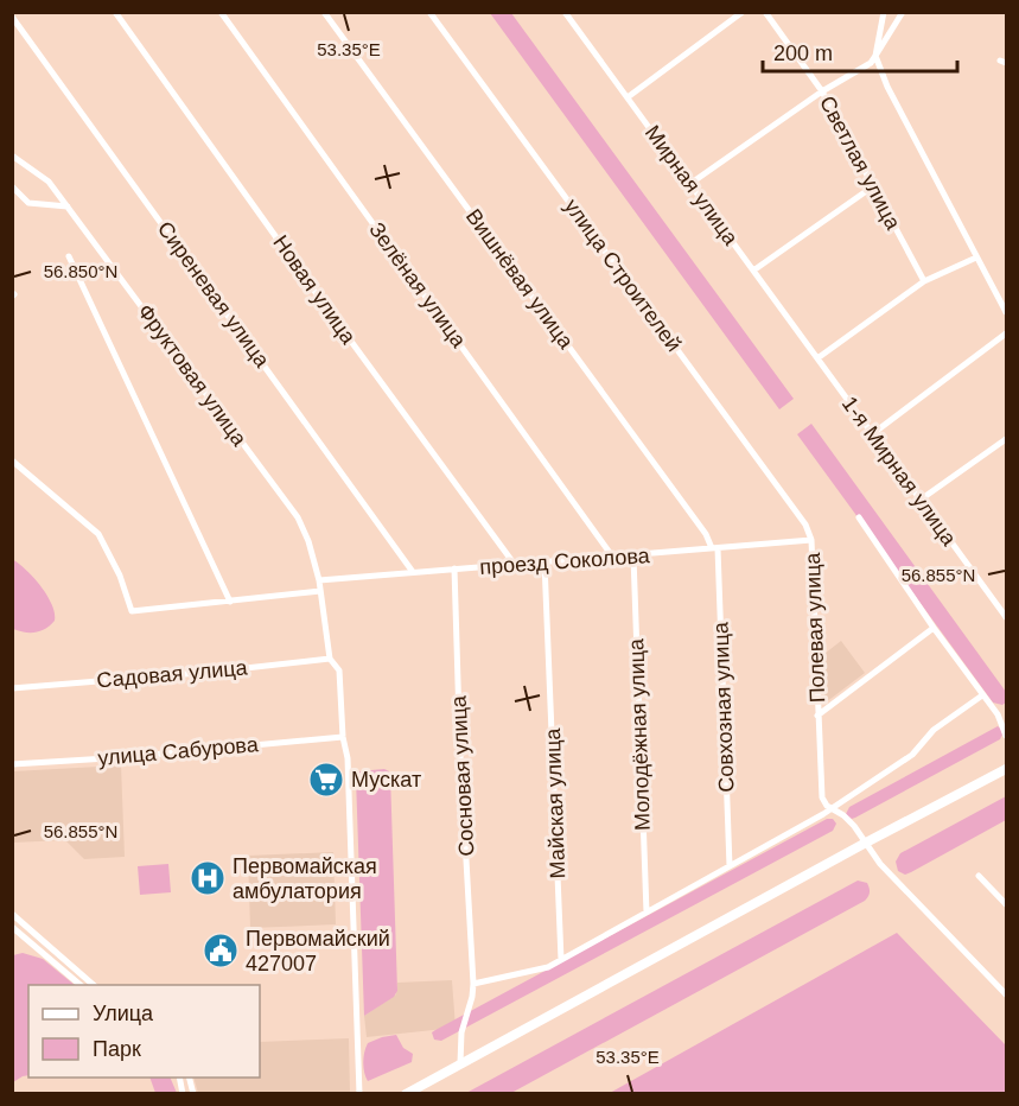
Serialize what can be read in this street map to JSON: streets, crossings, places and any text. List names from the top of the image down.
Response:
{
  "streets": {
    "street": [
      "Светлая улица",
      "Мирная улица",
      "улица Строителей",
      "Вишнёвая улица",
      "Зелёная улица",
      "Новая улица",
      "Сиреневая улица",
      "Фруктовая улица",
      "1-я Мирная улица",
      "проезд Соколова",
      "Полевая улица",
      "Садовая улица",
      "Совхозная улица",
      "Молодёжная улица",
      "улица Сабурова",
      "Сосновая улица",
      "Майская улица"
    ]
  },
  "crossings": [
    ["Мирная улица", "1-я Мирная улица"],
    ["улица Строителей", "проезд Соколова"],
    ["улица Строителей", "Полевая улица"],
    ["Вишнёвая улица", "проезд Соколова"],
    ["Вишнёвая улица", "Совхозная улица"],
    ["Зелёная улица", "проезд Соколова"],
    ["Новая улица", "проезд Соколова"],
    ["Сиреневая улица", "проезд Соколова"],
    ["Фруктовая улица", "проезд Соколова"],
    ["Фруктовая улица", "Садовая улица"],
    ["Фруктовая улица", "улица Сабурова"],
    ["проезд Соколова", "Полевая улица"],
    ["проезд Соколова", "Совхозная улица"],
    ["проезд Соколова", "Молодёжная улица"],
    ["проезд Соколова", "Сосновая улица"],
    ["проезд Соколова", "Майская улица"]
  ],
  "places": {
    "supermarket": ["Мускат"],
    "hospital": ["Первомайская амбулатория"],
    "public building": ["Первомайский 427007"]
  },
  "legend": ["Улица", "Парк"],
  "scale_bar": "200 m",
  "coordinates": ["53.35°E", "56.850°N", "56.855°N"]
}
